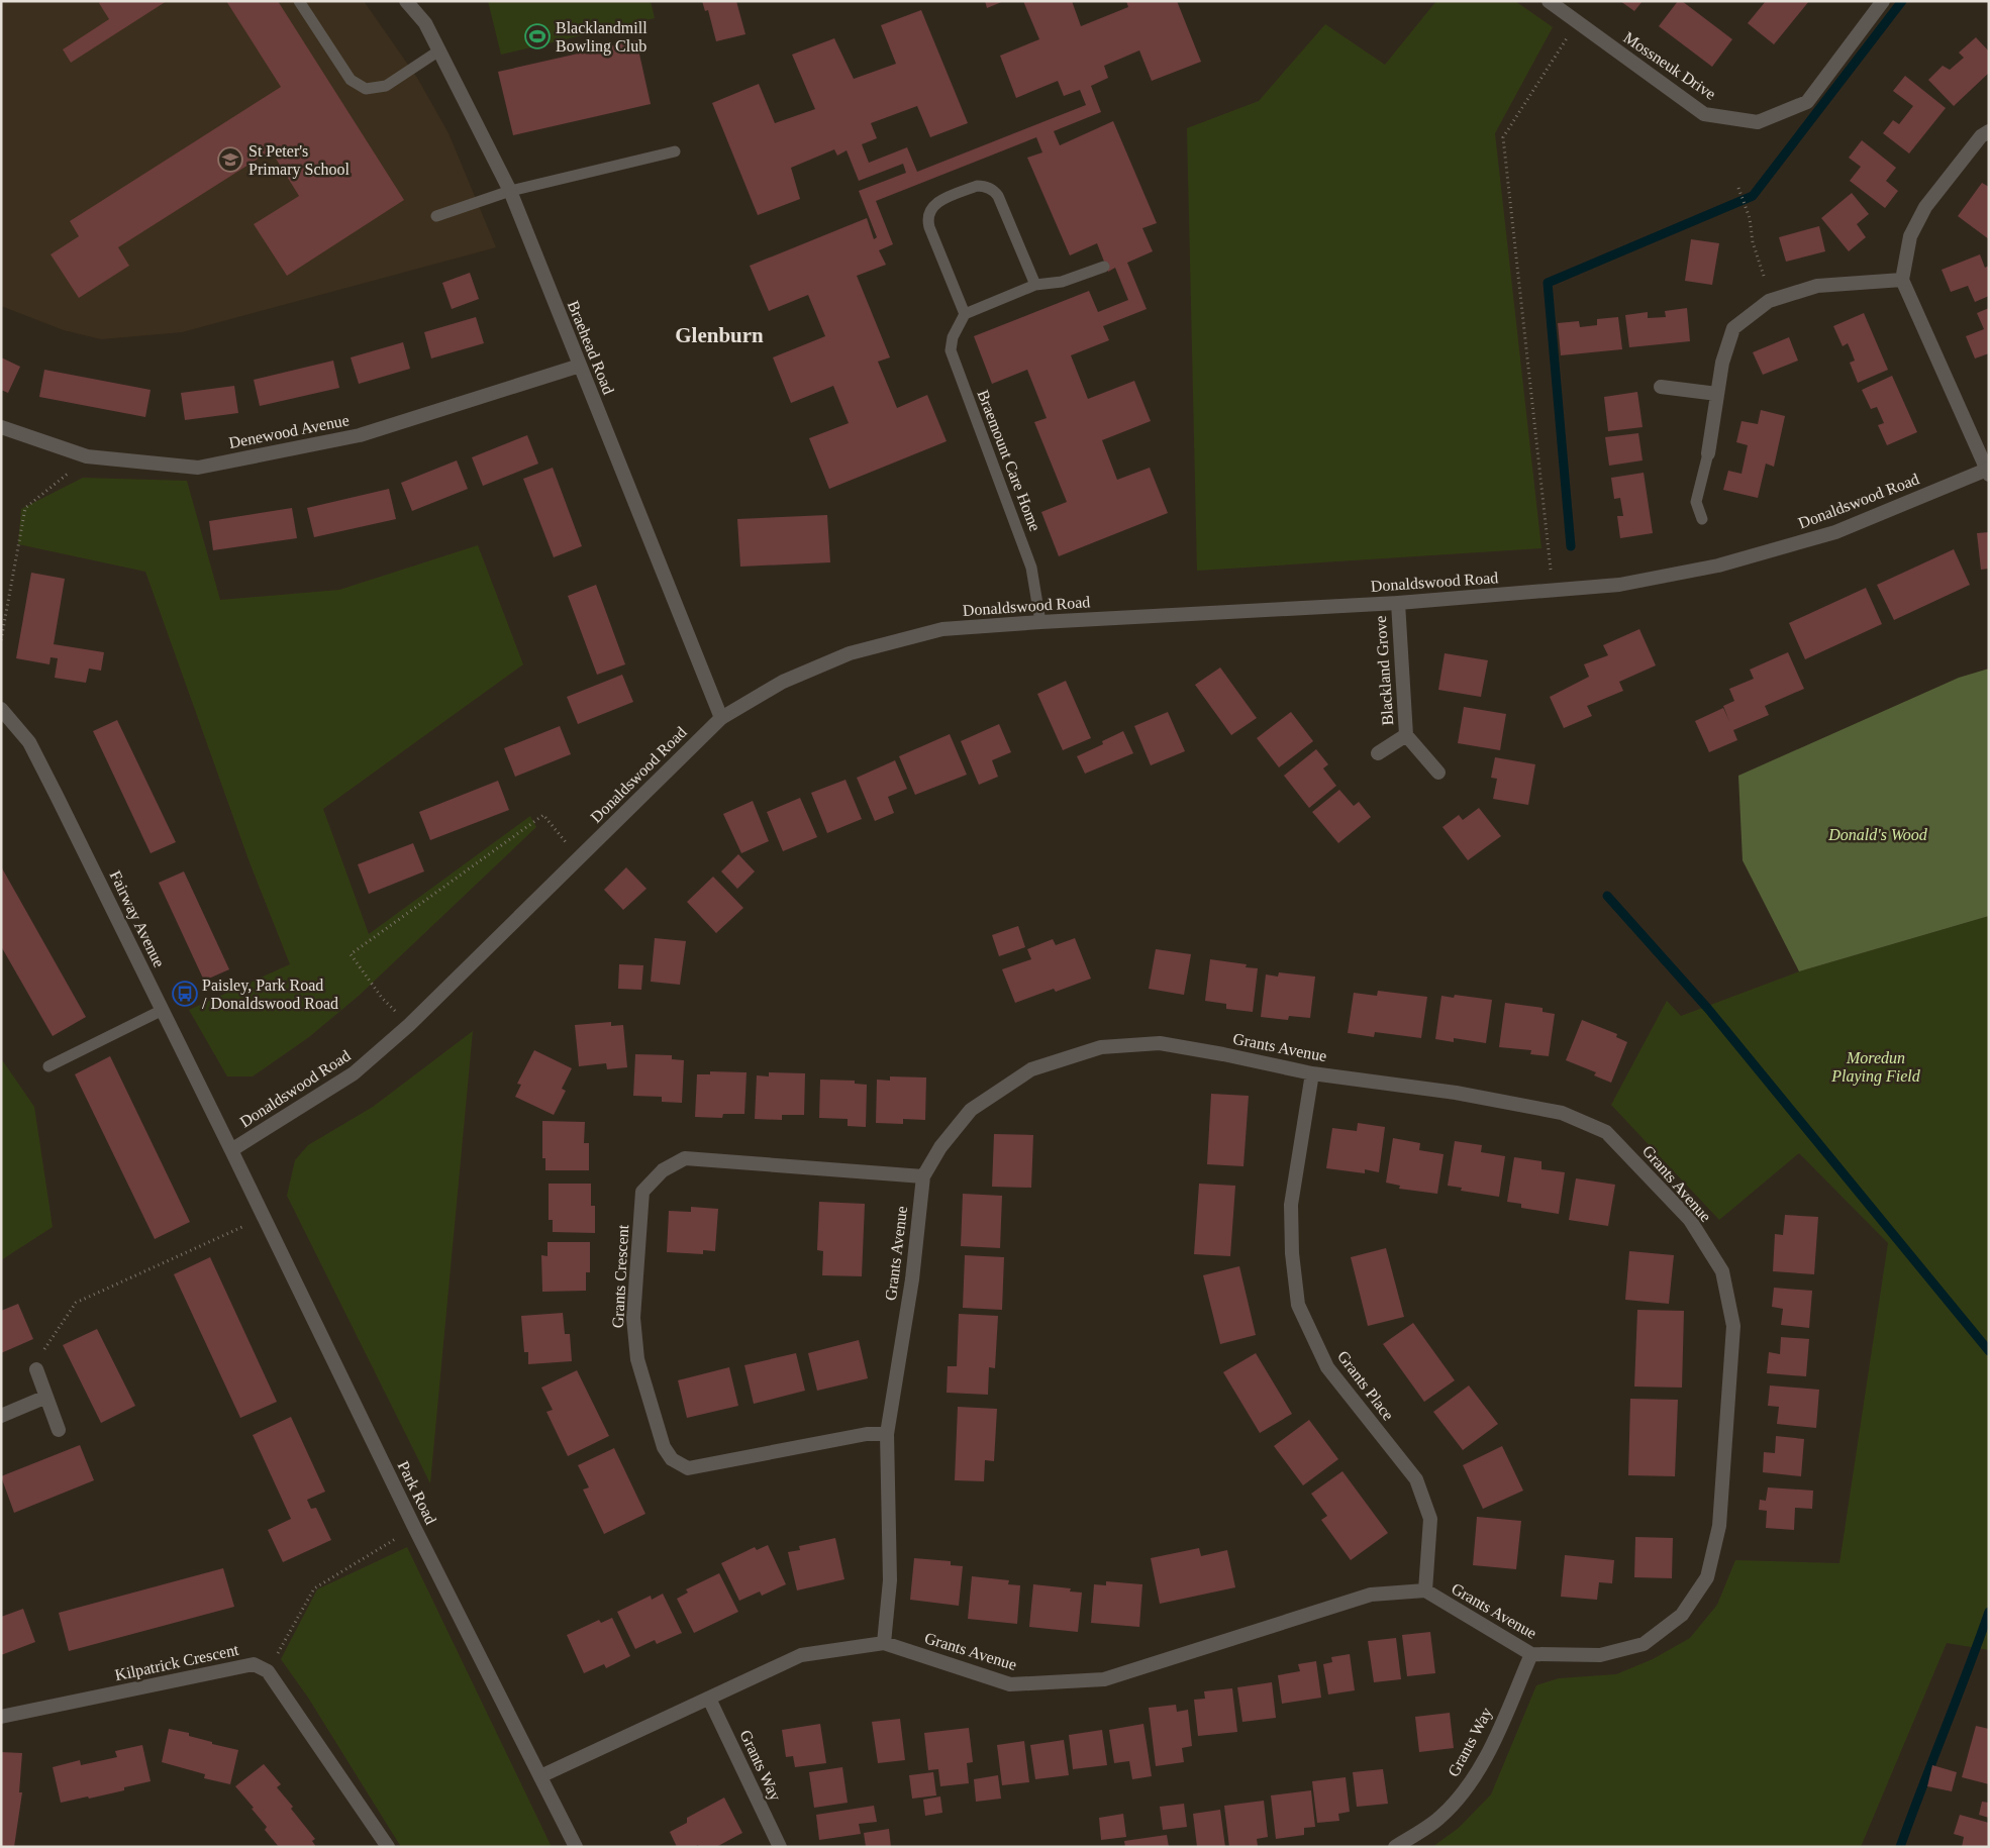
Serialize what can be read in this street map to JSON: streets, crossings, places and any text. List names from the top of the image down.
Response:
{
  "streets": {
    "street": [
      "Mossneuk Drive",
      "Braehead Road",
      "Denewood Avenue",
      "Donaldswood Road",
      "Blackland Grove",
      "Fairway Avenue",
      "Grants Avenue",
      "Grants Crescent",
      "Grants Place",
      "Park Road",
      "Kilpatrick Crescent",
      "Grants Way"
    ],
    "lane": ["Braemount Care Home"]
  },
  "crossings": [
    ["Braehead Road", "Denewood Avenue"],
    ["Braehead Road", "Donaldswood Road"],
    ["Braemount Care Home", "Donaldswood Road"],
    ["Donaldswood Road", "Blackland Grove"],
    ["Donaldswood Road", "Fairway Avenue"],
    ["Donaldswood Road", "Park Road"],
    ["Fairway Avenue", "Park Road"],
    ["Grants Avenue", "Grants Crescent"],
    ["Grants Avenue", "Grants Place"],
    ["Grants Avenue", "Park Road"],
    ["Grants Avenue", "Grants Way"]
  ],
  "districts": ["Glenburn"],
  "parks": ["Donald's Wood", "Moredun Playing Field"],
  "places": {
    "sports": ["Blacklandmill Bowling Club"],
    "school or university": ["St Peter's Primary School"],
    "bus stop": ["Paisley, Park Road / Donaldswood Road"]
  }
}
